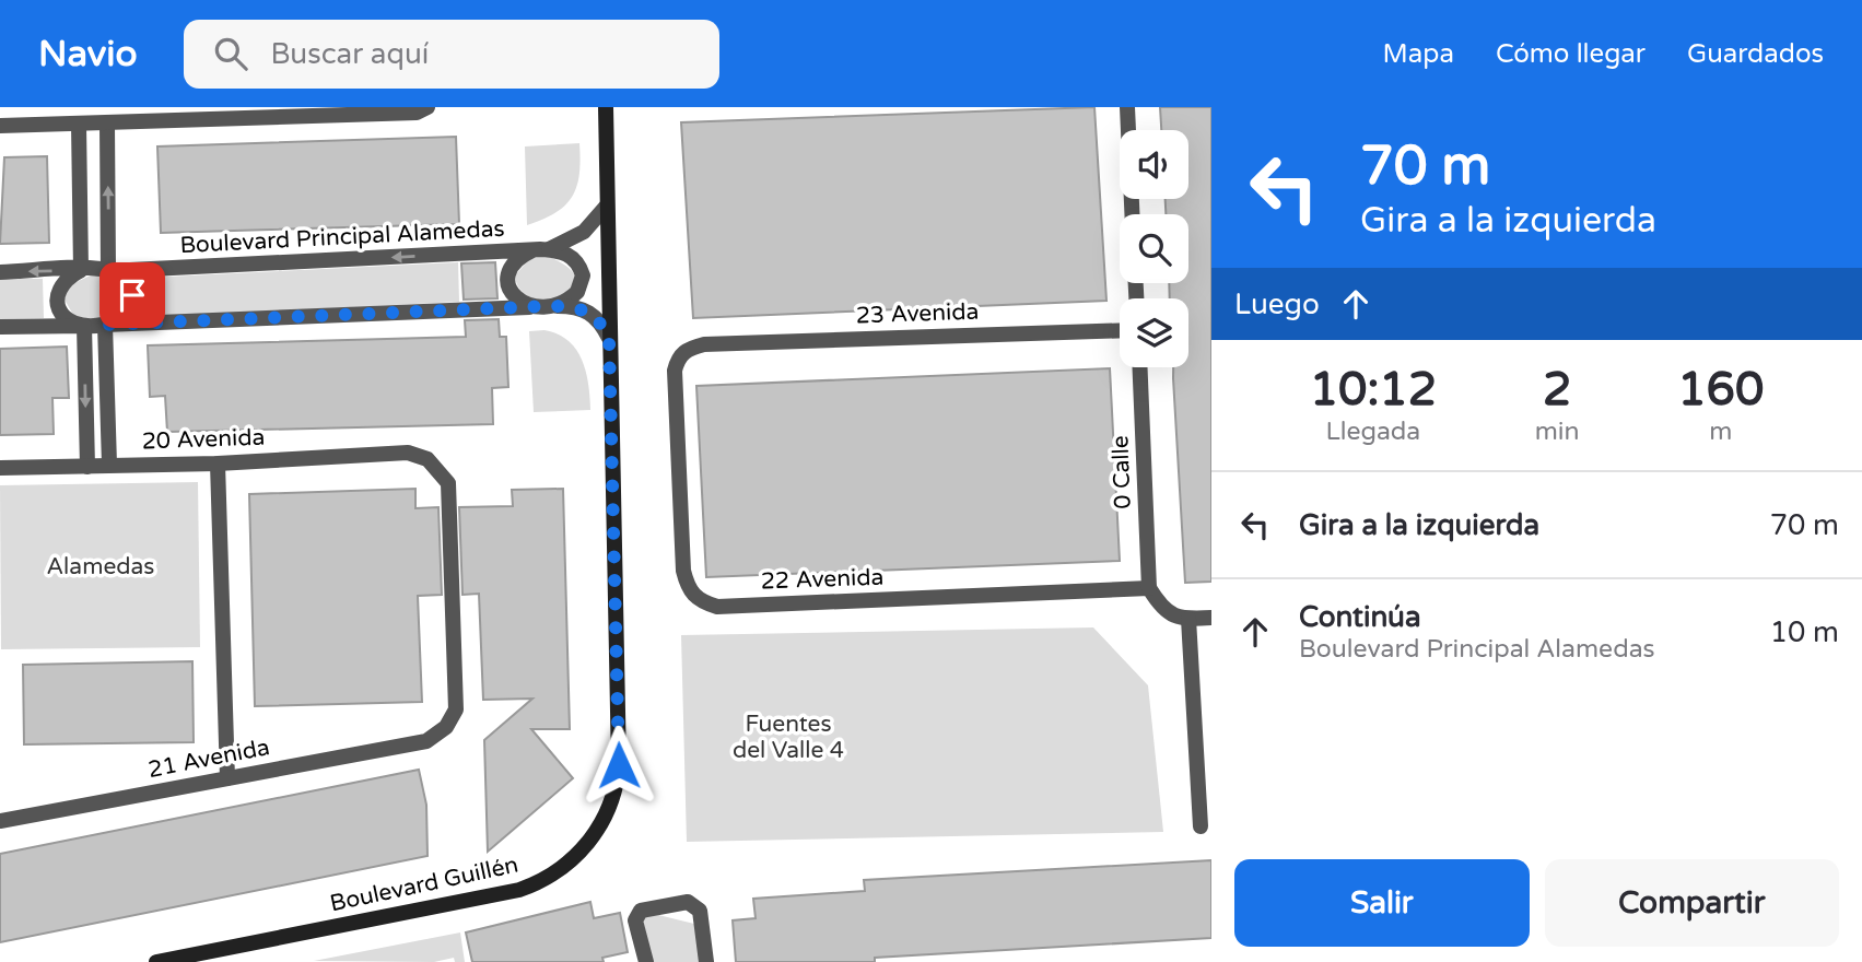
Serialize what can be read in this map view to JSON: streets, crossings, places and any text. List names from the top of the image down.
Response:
{
  "streets": {
    "main road": ["Boulevard Guillén"],
    "street": [
      "Boulevard Principal Alamedas",
      "23 Avenida",
      "20 Avenida",
      "0 Calle",
      "22 Avenida",
      "21 Avenida"
    ]
  },
  "crossings": [
    ["23 Avenida", "22 Avenida"],
    ["20 Avenida", "21 Avenida"],
    ["0 Calle", "22 Avenida"]
  ],
  "parks": ["Alamedas", "Fuentes del Valle 4"],
  "page": {
    "header": "Navio",
    "search": "Buscar aquí",
    "nav": ["Mapa", "Cómo llegar", "Guardados"],
    "turn": ["70 m", "Gira a la izquierda"],
    "then": "Luego",
    "eta": [
      "10:12",
      "Llegada",
      "2",
      "min",
      "160",
      "m"
    ],
    "list": [
      {
        "name": "Gira a la izquierda",
        "value": "70 m"
      },
      {
        "name": "Continúa",
        "note": "Boulevard Principal Alamedas",
        "value": "10 m"
      }
    ],
    "buttons": ["Salir", "Compartir"]
  }
}
